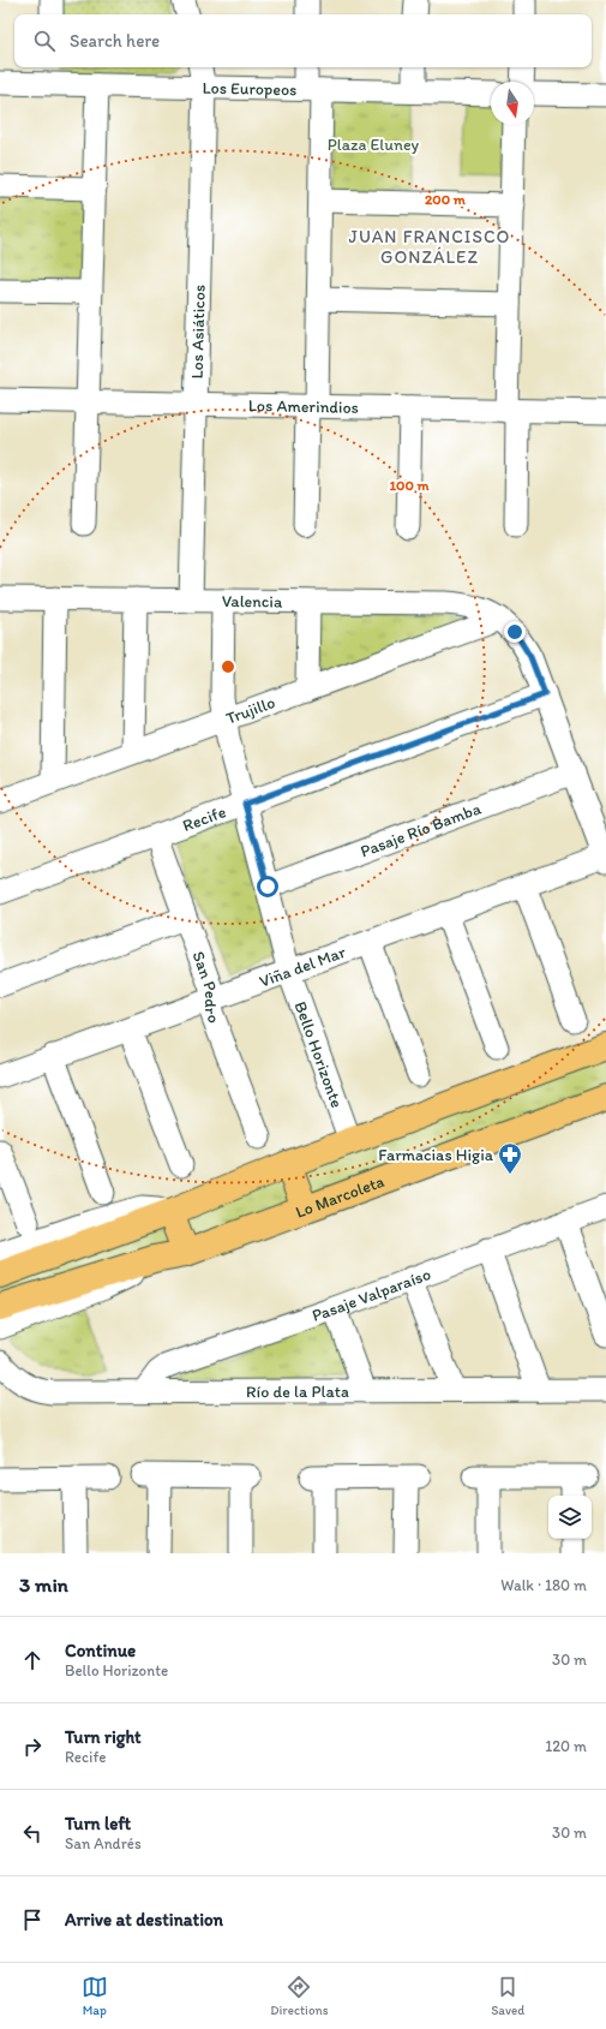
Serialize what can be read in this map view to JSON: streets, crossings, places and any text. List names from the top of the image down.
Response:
{
  "streets": {
    "main road": ["Lo Marcoleta"],
    "street": [
      "Los Europeos",
      "Los Asiáticos",
      "Los Amerindios",
      "Valencia",
      "Trujillo",
      "Recife",
      "Pasaje Río Bamba",
      "Viña del Mar",
      "San Pedro",
      "Bello Horizonte",
      "Pasaje Valparaíso",
      "Río de la Plata"
    ]
  },
  "crossings": [
    ["Los Europeos", "Los Asiáticos"],
    ["Los Asiáticos", "Los Amerindios"],
    ["Los Asiáticos", "Valencia"],
    ["Valencia", "Trujillo"],
    ["Valencia", "Bello Horizonte"],
    ["Trujillo", "Bello Horizonte"],
    ["Recife", "San Pedro"],
    ["Recife", "Bello Horizonte"],
    ["Pasaje Río Bamba", "Bello Horizonte"],
    ["Viña del Mar", "San Pedro"],
    ["Viña del Mar", "Bello Horizonte"],
    ["Pasaje Valparaíso", "Río de la Plata"]
  ],
  "districts": ["JUAN FRANCISCO GONZÁLEZ"],
  "parks": ["Plaza Eluney"],
  "places": {
    "pharmacy": ["Farmacias Higia"]
  },
  "north": "bottom",
  "page": {
    "search": "Search here",
    "heading": ["3 min", "Walk · 180 m"],
    "list": [
      ["Continue", "Bello Horizonte", "30 m"],
      ["Turn right", "Recife", "120 m"],
      ["Turn left", "San Andrés", "30 m"],
      "Arrive at destination"
    ],
    "nav": ["Map", "Directions", "Saved"]
  },
  "rings": ["200 m", "100 m"]
}
